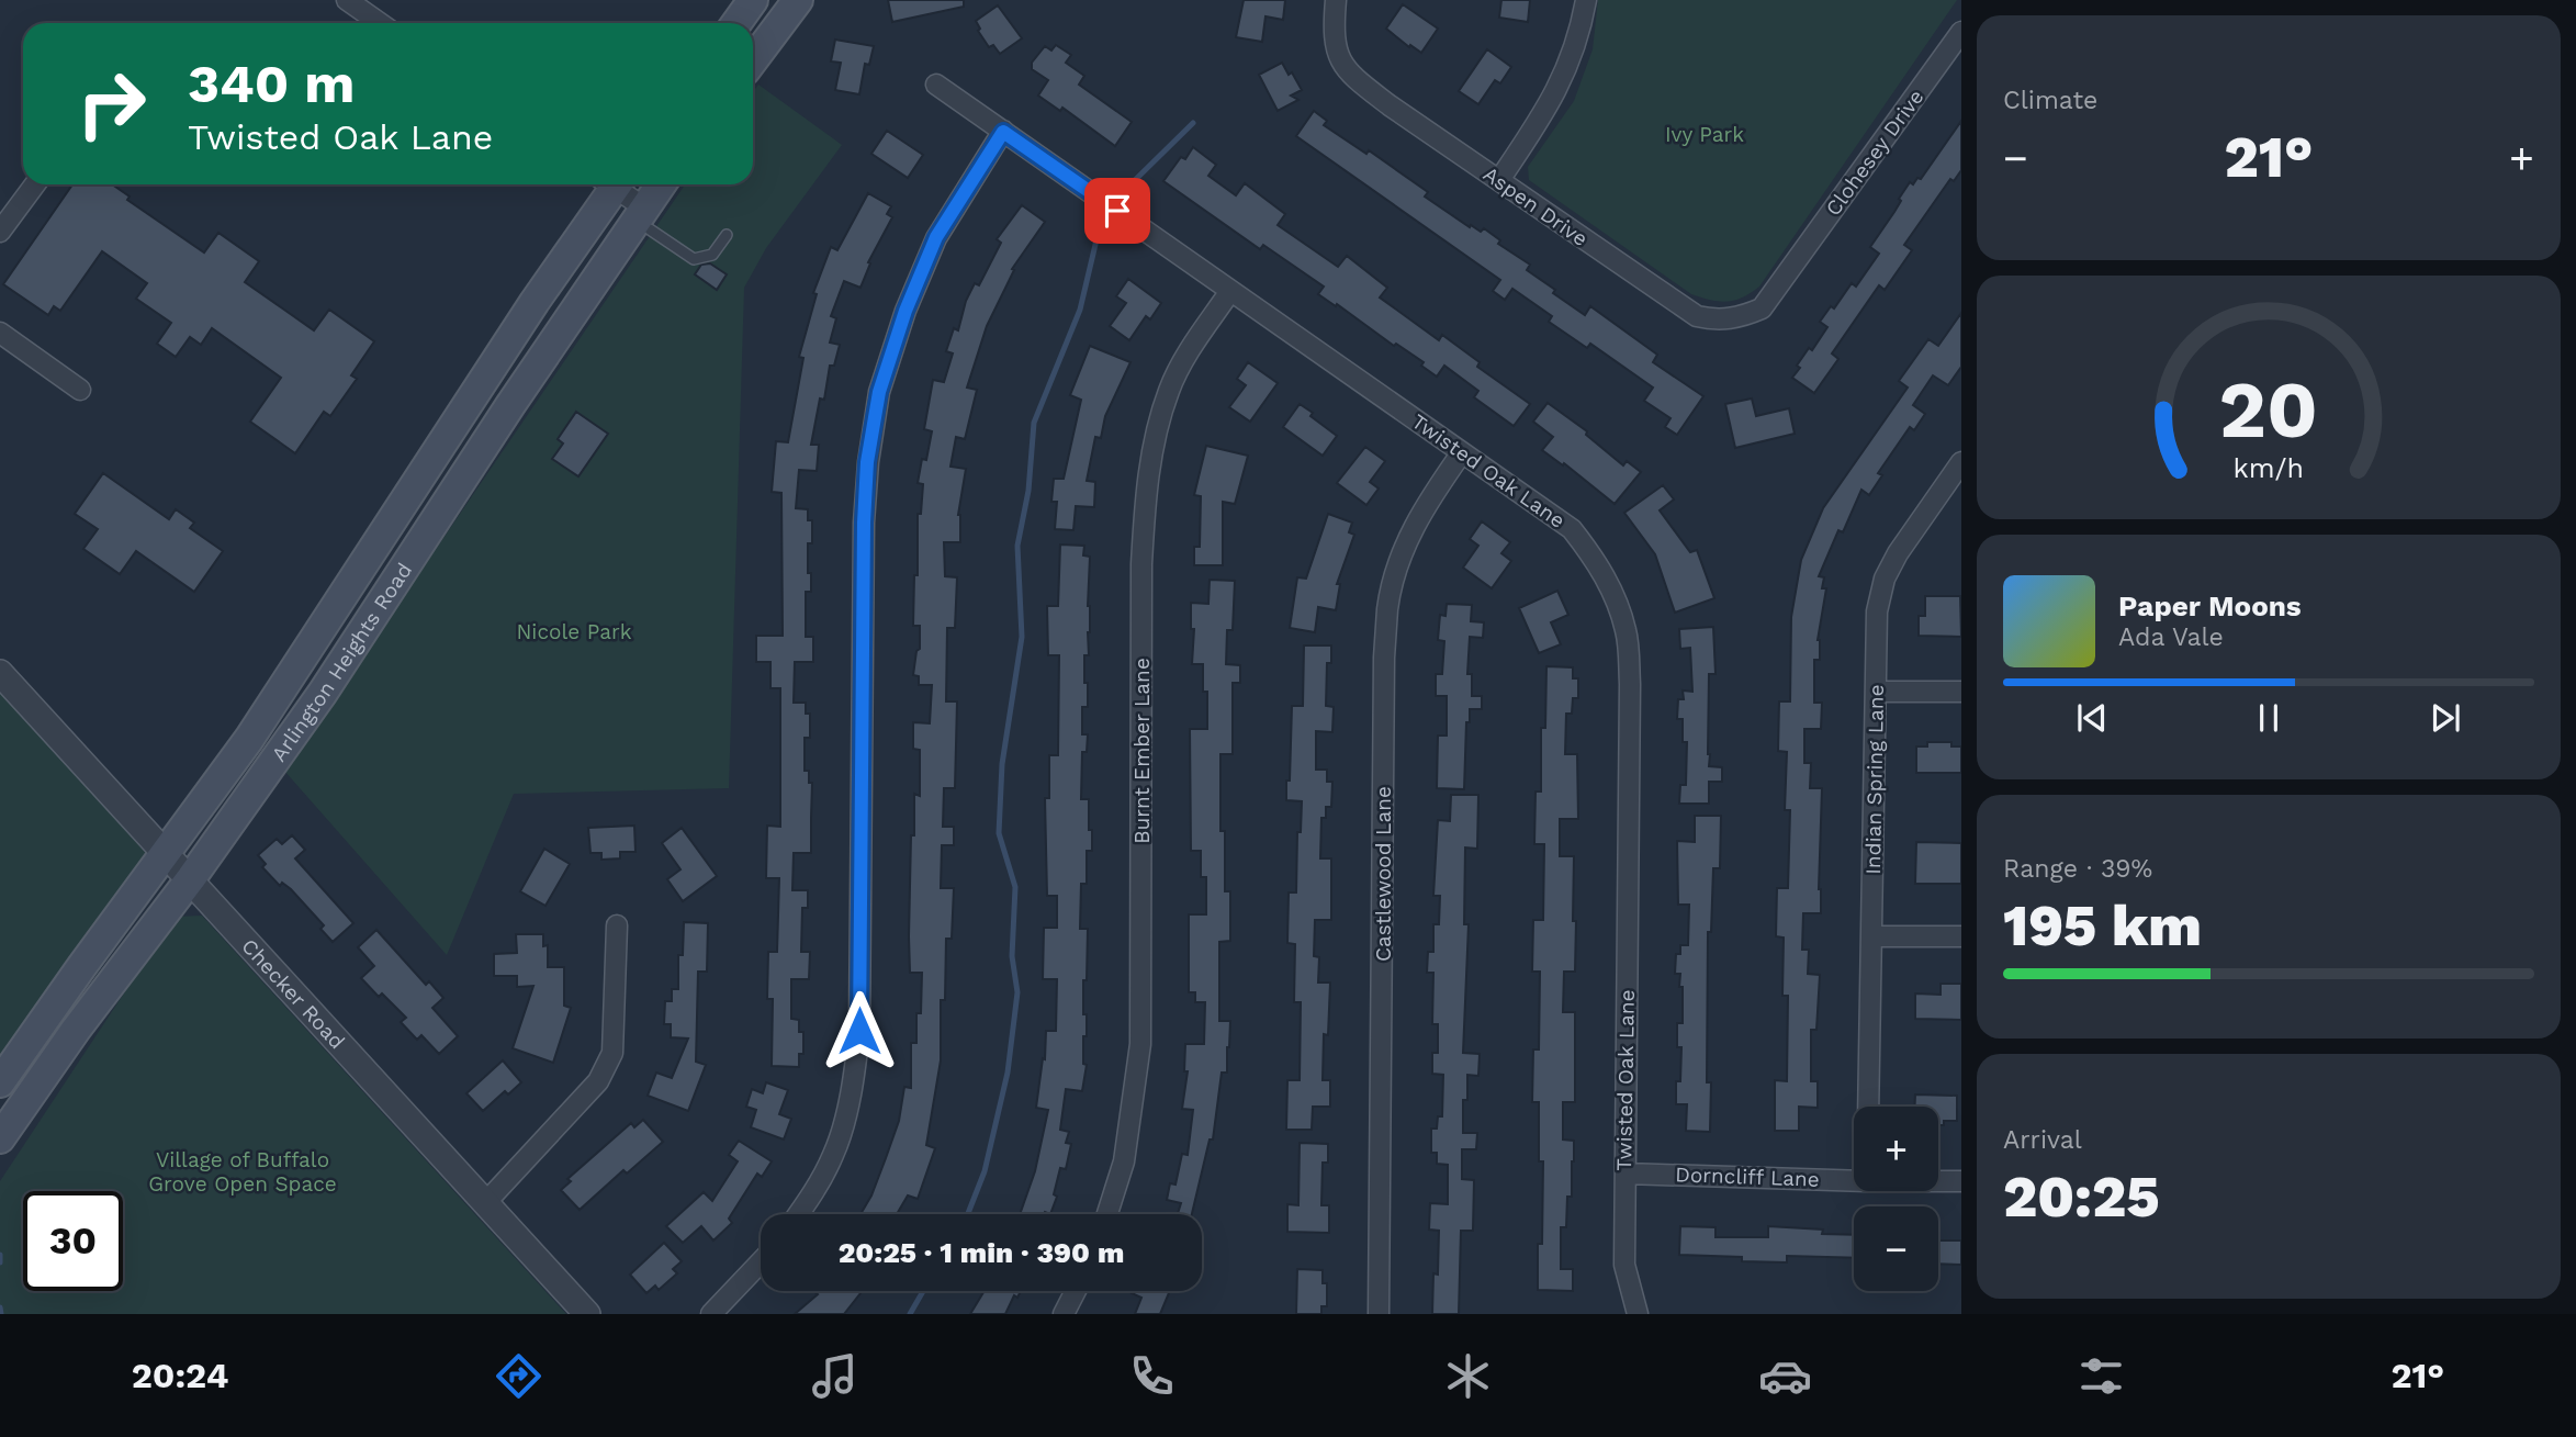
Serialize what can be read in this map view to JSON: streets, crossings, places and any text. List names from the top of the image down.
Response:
{
  "streets": {
    "main road": ["Arlington Heights Road"],
    "street": [
      "Clohesey Drive",
      "Aspen Drive",
      "Twisted Oak Lane",
      "Burnt Ember Lane",
      "Indian Spring Lane",
      "Castlewood Lane",
      "Checker Road",
      "Dorncliff Lane"
    ]
  },
  "crossings": [
    ["Clohesey Drive", "Aspen Drive"],
    ["Twisted Oak Lane", "Burnt Ember Lane"],
    ["Twisted Oak Lane", "Castlewood Lane"],
    ["Twisted Oak Lane", "Dorncliff Lane"],
    ["Arlington Heights Road", "Checker Road"]
  ],
  "parks": ["Ivy Park", "Nicole Park", "Village of Buffalo Grove Open Space"],
  "page": {
    "tile": [
      "Climate",
      ["Range · 39%", "195 km"],
      ["Arrival", "20:25"]
    ],
    "turn": ["340 m", "Twisted Oak Lane"],
    "heat": ["−", "21°", "+"],
    "song": ["Paper Moons", "Ada Vale"],
    "map_buttons": ["+", "−"],
    "limit": "30",
    "trip": "20:25 · 1 min · 390 m",
    "tabs": ["20:24", "21°"],
    "gauge": ["20", "km/h"]
  }
}
